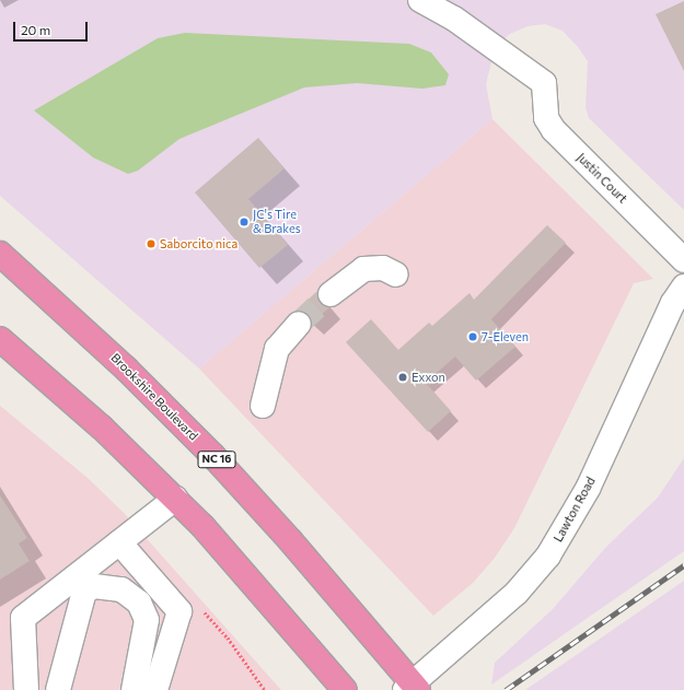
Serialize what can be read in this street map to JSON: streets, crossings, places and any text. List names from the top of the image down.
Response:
{
  "streets": {
    "highway": ["Brookshire Boulevard", "NC 16"],
    "street": ["Justin Court", "Lawton Road"]
  },
  "crossings": [
    ["Brookshire Boulevard", "Lawton Road"]
  ],
  "places": [
    "JC's Tire & Brakes",
    "Saborcito nica",
    "7-Eleven",
    "Exxon"
  ],
  "scale_bar": "20 m"
}
